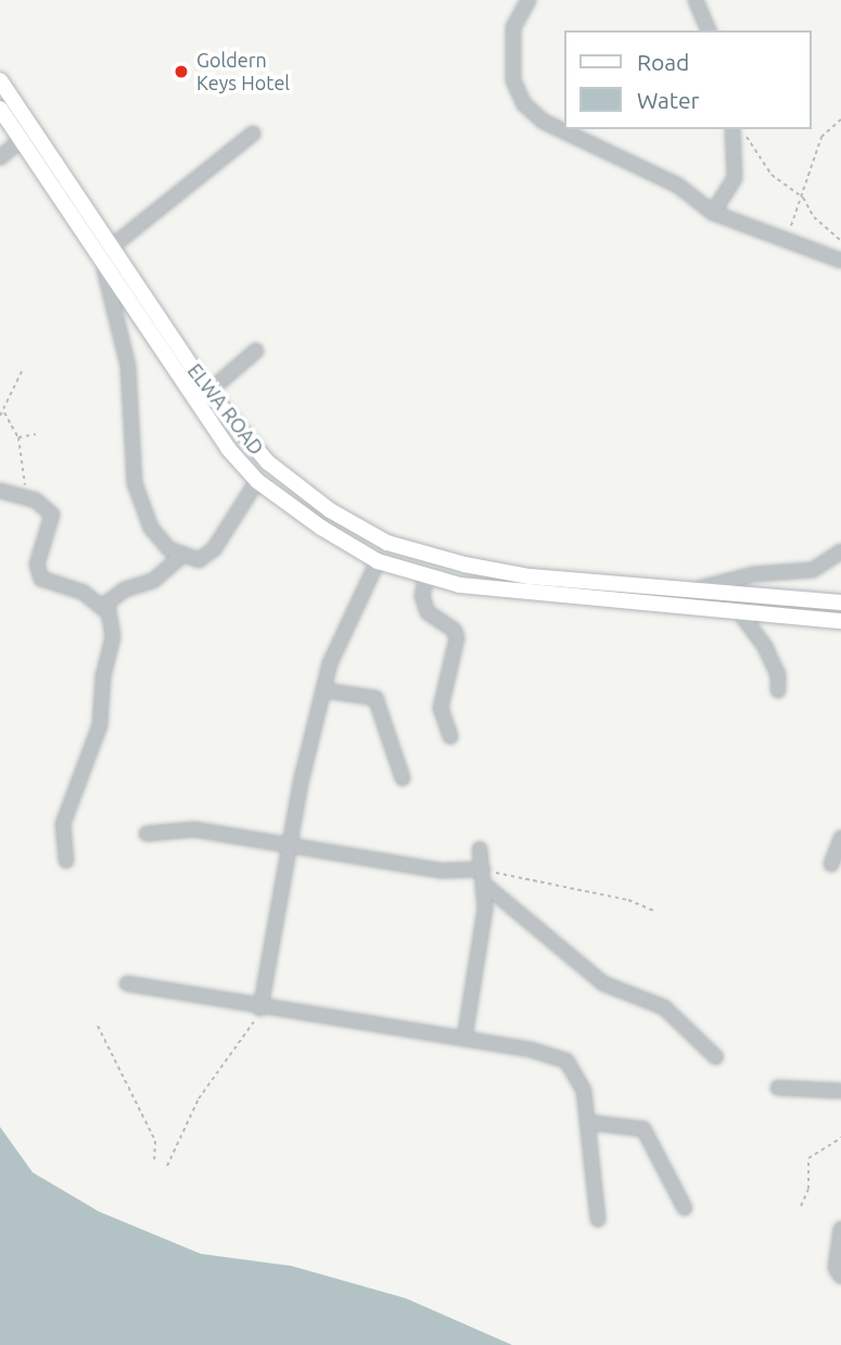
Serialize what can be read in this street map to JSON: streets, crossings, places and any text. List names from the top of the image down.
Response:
{
  "streets": {
    "main road": ["ELWA ROAD"]
  },
  "places": ["Goldern Keys Hotel"],
  "legend": ["Road", "Water"]
}
